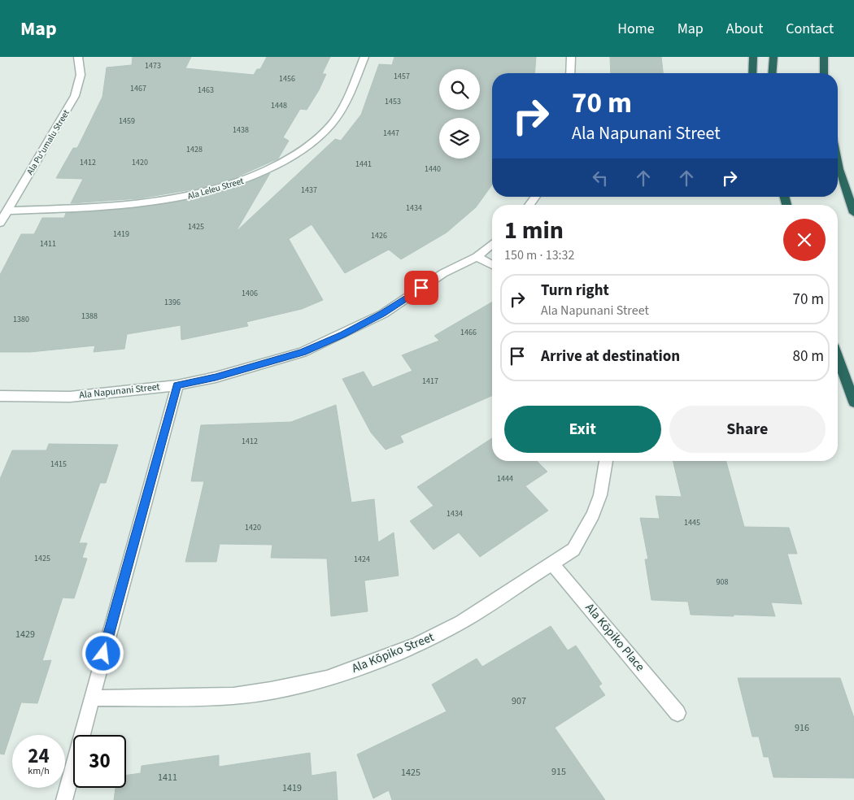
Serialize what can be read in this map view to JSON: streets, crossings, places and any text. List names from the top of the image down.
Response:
{
  "streets": {
    "street": [
      "Ala Puʻumalu Street",
      "Ala Leleu Street",
      "Ala Napunani Street",
      "Ala Kōpiko Place",
      "Ala Kōpiko Street"
    ]
  },
  "crossings": [
    ["Ala Puʻumalu Street", "Ala Leleu Street"],
    ["Ala Kōpiko Place", "Ala Kōpiko Street"]
  ],
  "house_numbers": [
    "1473",
    "1457",
    "1456",
    "1467",
    "1463",
    "1453",
    "1448",
    "1459",
    "1438",
    "1447",
    "1428",
    "1412",
    "1420",
    "1441",
    "1440",
    "1437",
    "1434",
    "1425",
    "1419",
    "1426",
    "1411",
    "1406",
    "1396",
    "1388",
    "1380",
    "1466",
    "1417",
    "1412",
    "1415",
    "1444",
    "1434",
    "1445",
    "1420",
    "1425",
    "1424",
    "908",
    "1429",
    "907",
    "916",
    "915",
    "1425",
    "1411",
    "1419"
  ],
  "page": {
    "header": "Map",
    "nav": [
      "Home",
      "Map",
      "About",
      "Contact"
    ],
    "turn": ["70 m", "Ala Napunani Street"],
    "heading": ["1 min", "150 m · 13:32"],
    "list": [
      {
        "name": "Turn right",
        "note": "Ala Napunani Street",
        "value": "70 m"
      },
      {
        "name": "Arrive at destination",
        "value": "80 m"
      }
    ],
    "buttons": ["Exit", "Share"],
    "speed": "24 km/h",
    "limit": "30"
  }
}
